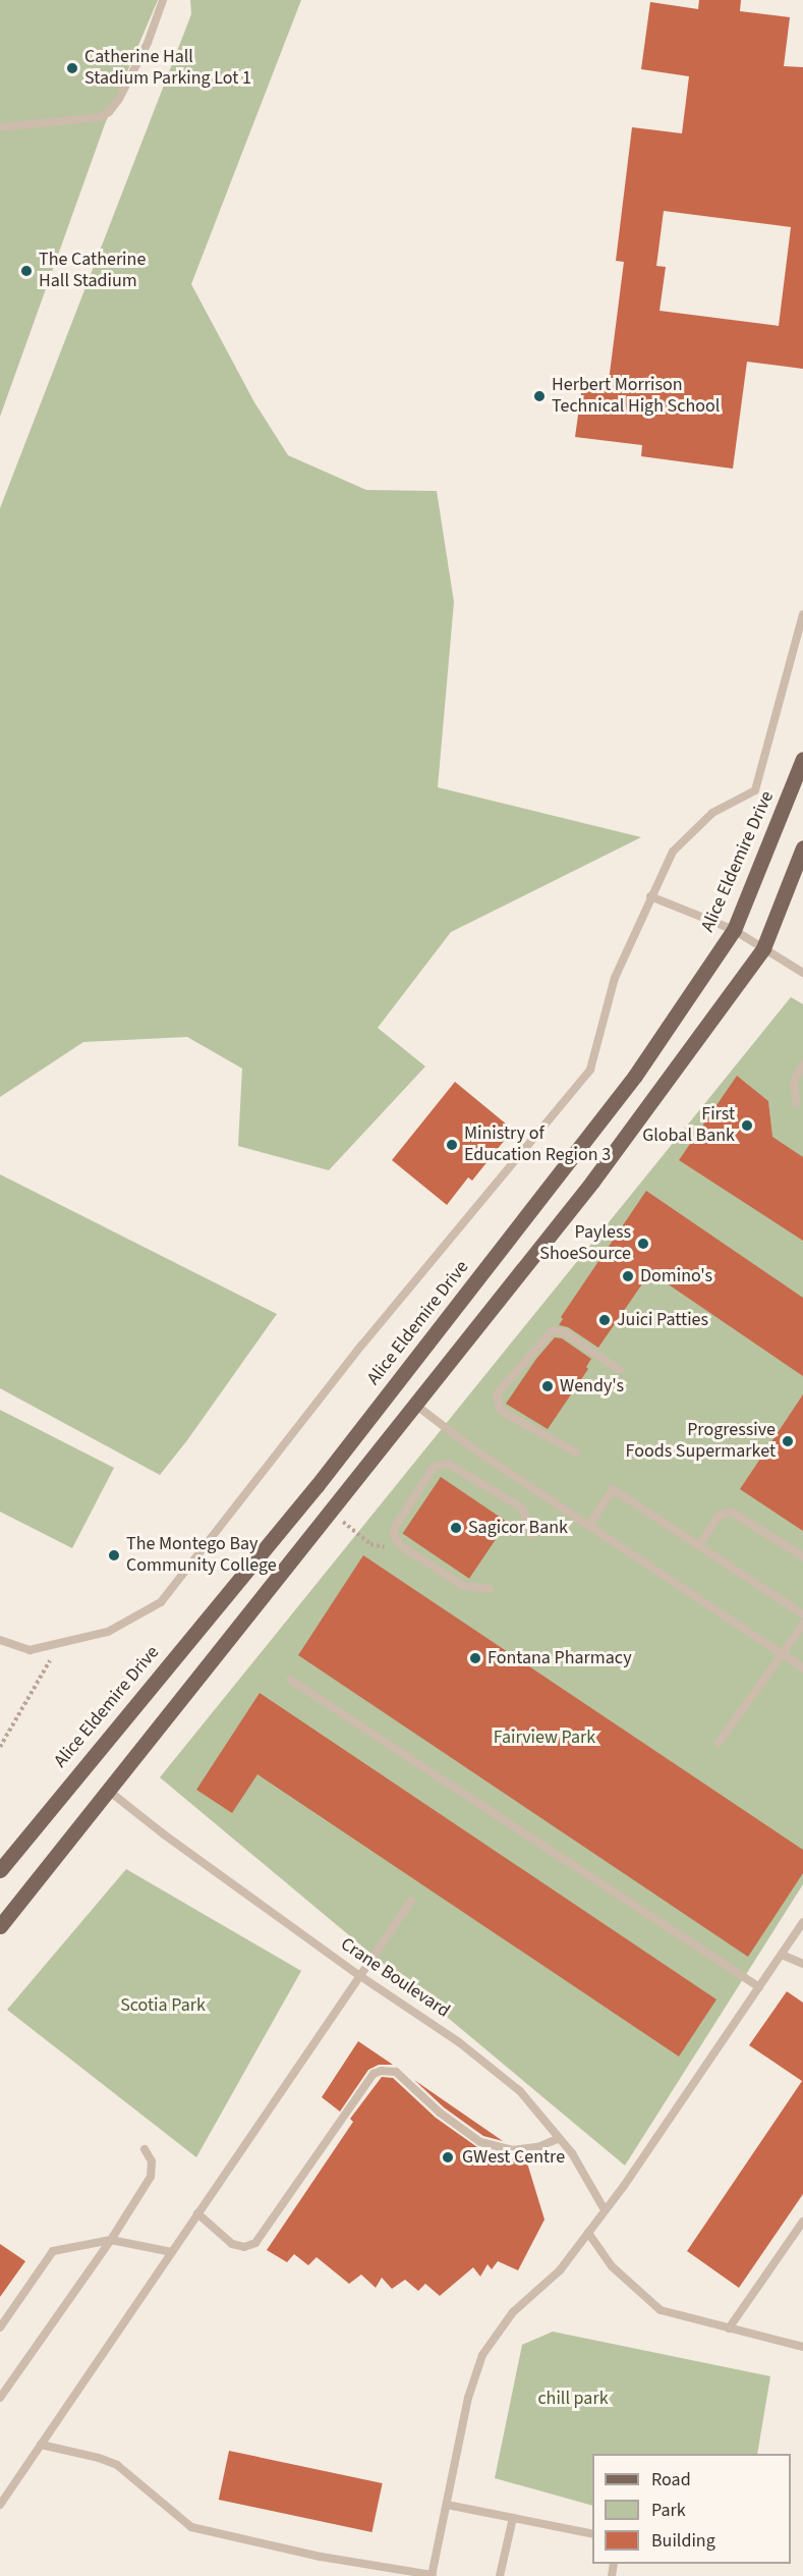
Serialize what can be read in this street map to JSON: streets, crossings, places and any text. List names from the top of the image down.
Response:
{
  "streets": {
    "main road": ["Alice Eldemire Drive"],
    "lane": ["Crane Boulevard"]
  },
  "parks": ["Fairview Park", "Scotia Park", "chill park"],
  "places": [
    "Catherine Hall Stadium Parking Lot 1",
    "The Catherine Hall Stadium",
    "Herbert Morrison Technical High School",
    "First Global Bank",
    "Ministry of Education Region 3",
    "Payless ShoeSource",
    "Domino's",
    "Juici Patties",
    "Wendy's",
    "Progressive Foods Supermarket",
    "Sagicor Bank",
    "The Montego Bay Community College",
    "Fontana Pharmacy",
    "GWest Centre"
  ],
  "legend": ["Road", "Park", "Building"]
}
